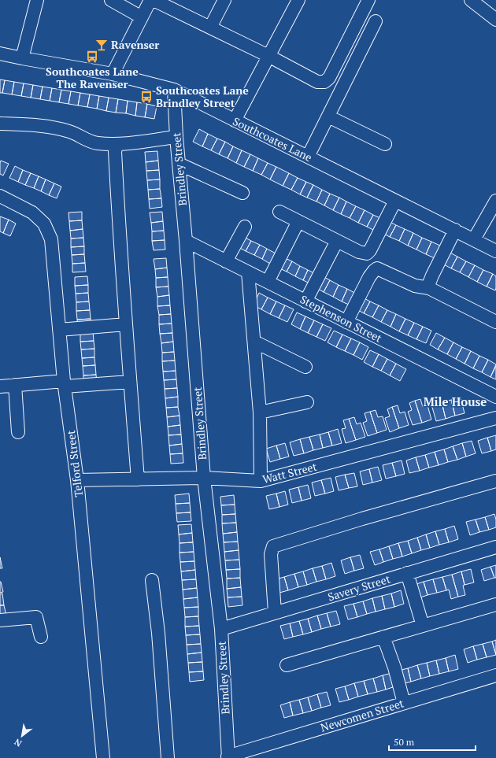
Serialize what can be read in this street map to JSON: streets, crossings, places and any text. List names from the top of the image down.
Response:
{
  "streets": {
    "street": [
      "Southcoates Lane",
      "Brindley Street",
      "Stephenson Street",
      "Telford Street",
      "Watt Street",
      "Savery Street",
      "Newcomen Street"
    ]
  },
  "crossings": [
    ["Southcoates Lane", "Brindley Street"],
    ["Brindley Street", "Stephenson Street"],
    ["Brindley Street", "Watt Street"],
    ["Brindley Street", "Savery Street"],
    ["Brindley Street", "Newcomen Street"],
    ["Telford Street", "Watt Street"]
  ],
  "districts": ["Mile House"],
  "places": {
    "bar": ["Ravenser"],
    "bus stop": ["Southcoates Lane The Ravenser", "Southcoates Lane Brindley Street"]
  },
  "scale_bar": "50 m",
  "north": "bottom left"
}
